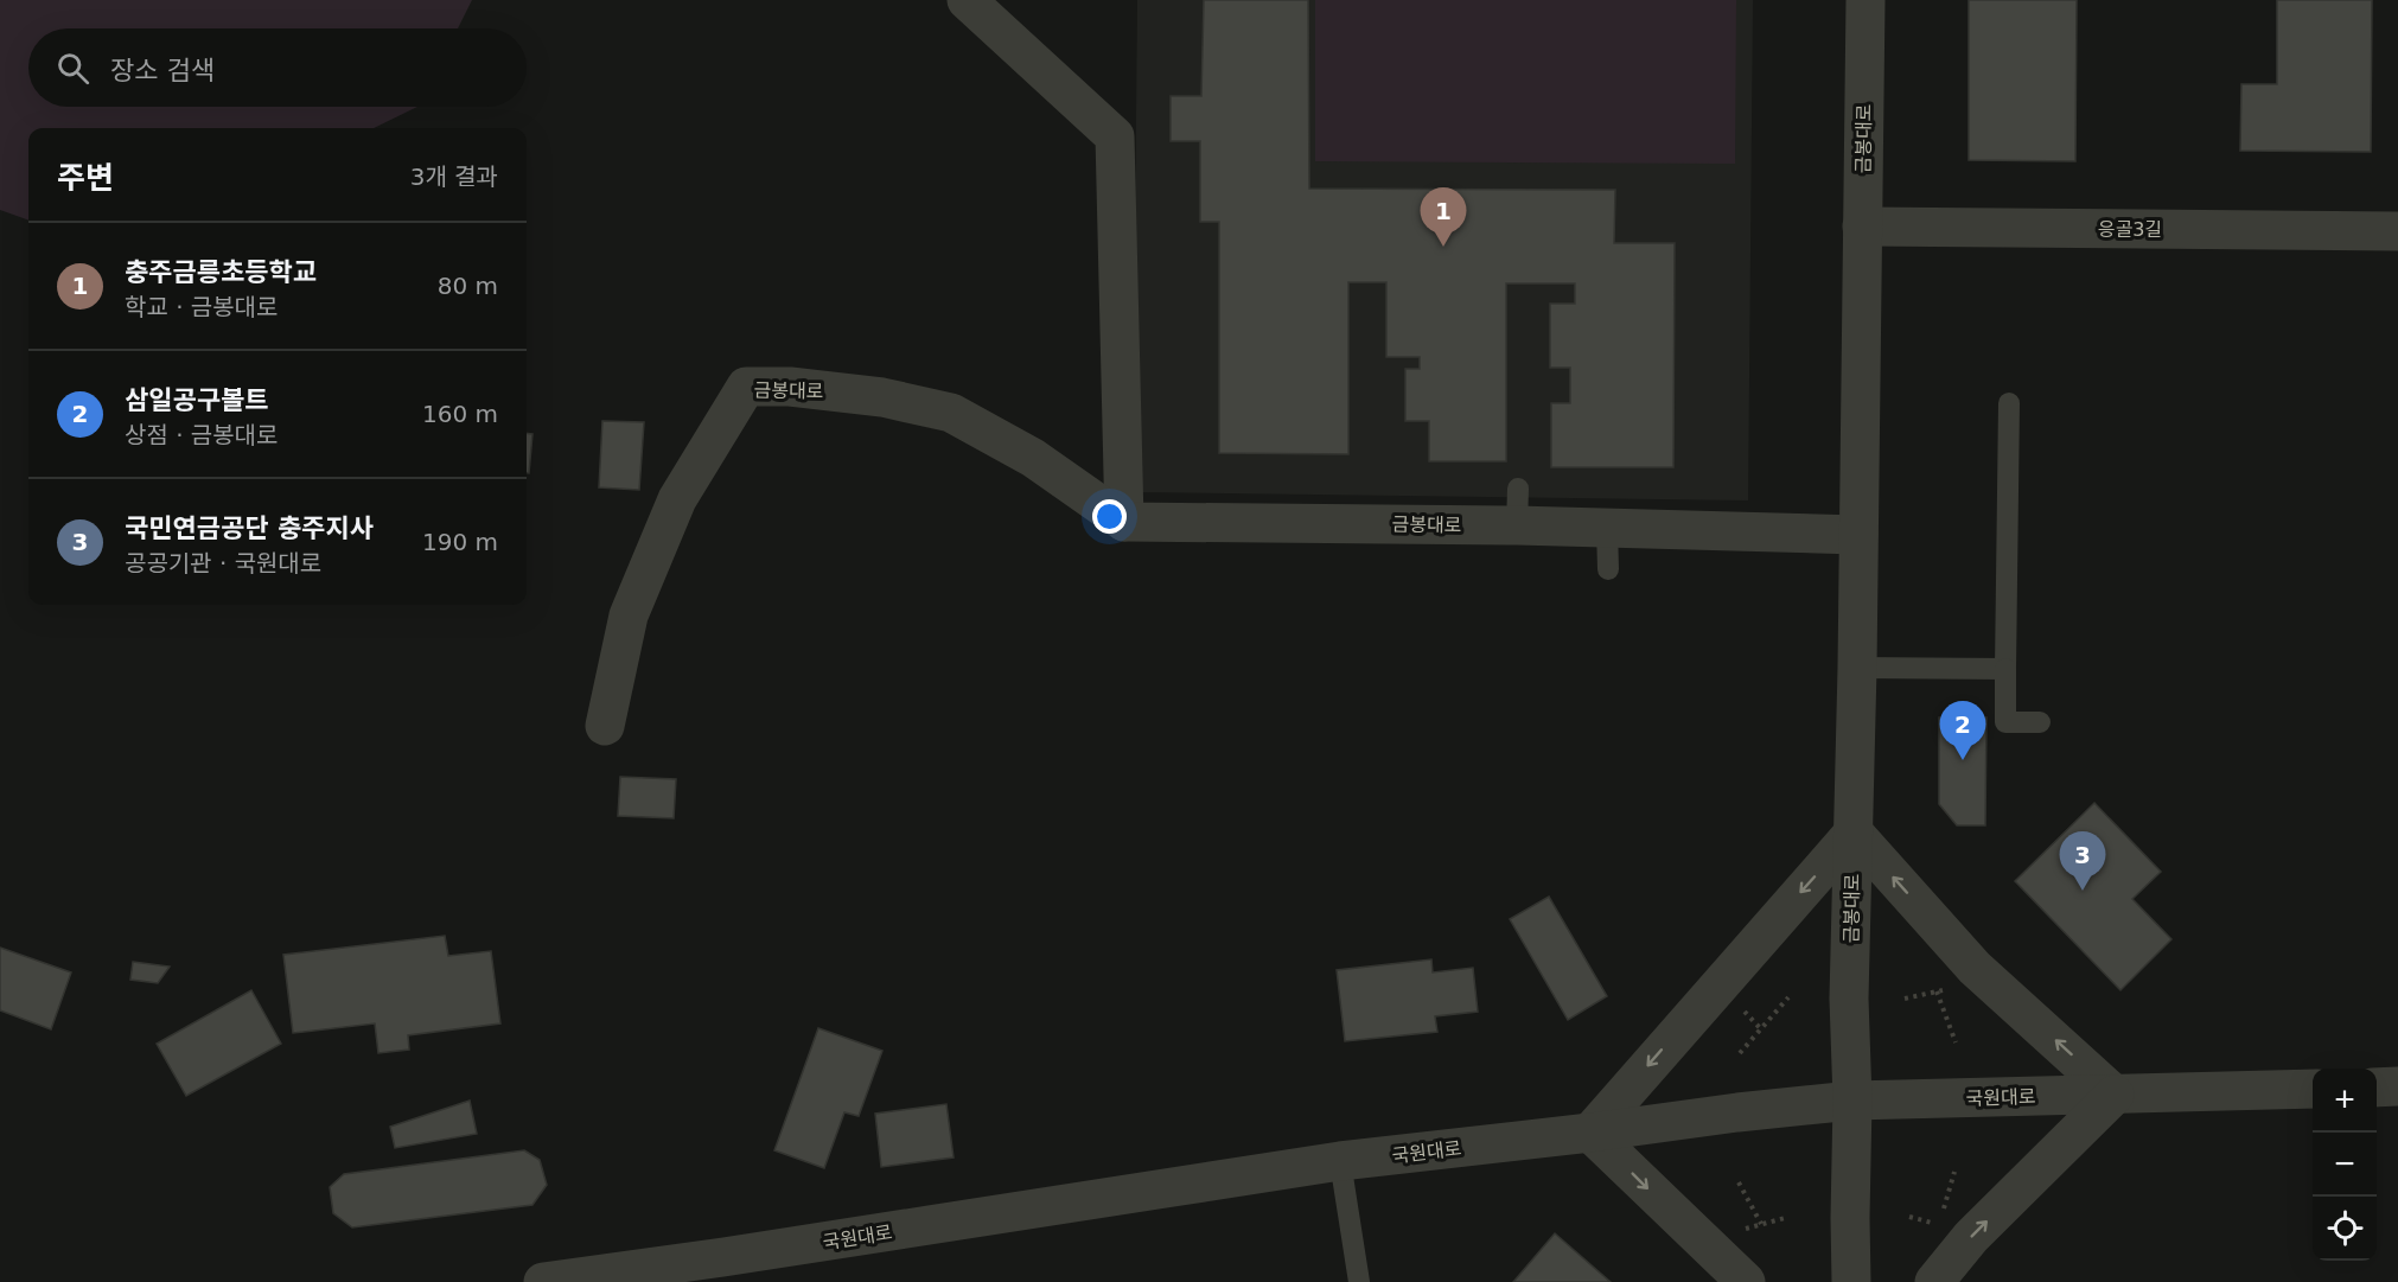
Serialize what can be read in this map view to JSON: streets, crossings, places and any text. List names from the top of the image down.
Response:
{
  "streets": {
    "street": ["금봉대로", "응골3길", "국원대로"]
  },
  "crossings": [
    ["금봉대로", "응골3길"],
    ["금봉대로", "국원대로"]
  ],
  "page": {
    "search": "장소 검색",
    "heading": ["주변", "3개 결과"],
    "pins": ["1", "2", "3"],
    "list": [
      {
        "mark": "1",
        "name": "충주금릉초등학교",
        "note": "학교 · 금봉대로",
        "value": "80 m"
      },
      {
        "mark": "2",
        "name": "삼일공구볼트",
        "note": "상점 · 금봉대로",
        "value": "160 m"
      },
      {
        "mark": "3",
        "name": "국민연금공단 충주지사",
        "note": "공공기관 · 국원대로",
        "value": "190 m"
      }
    ],
    "map_buttons": ["+", "−"]
  }
}
